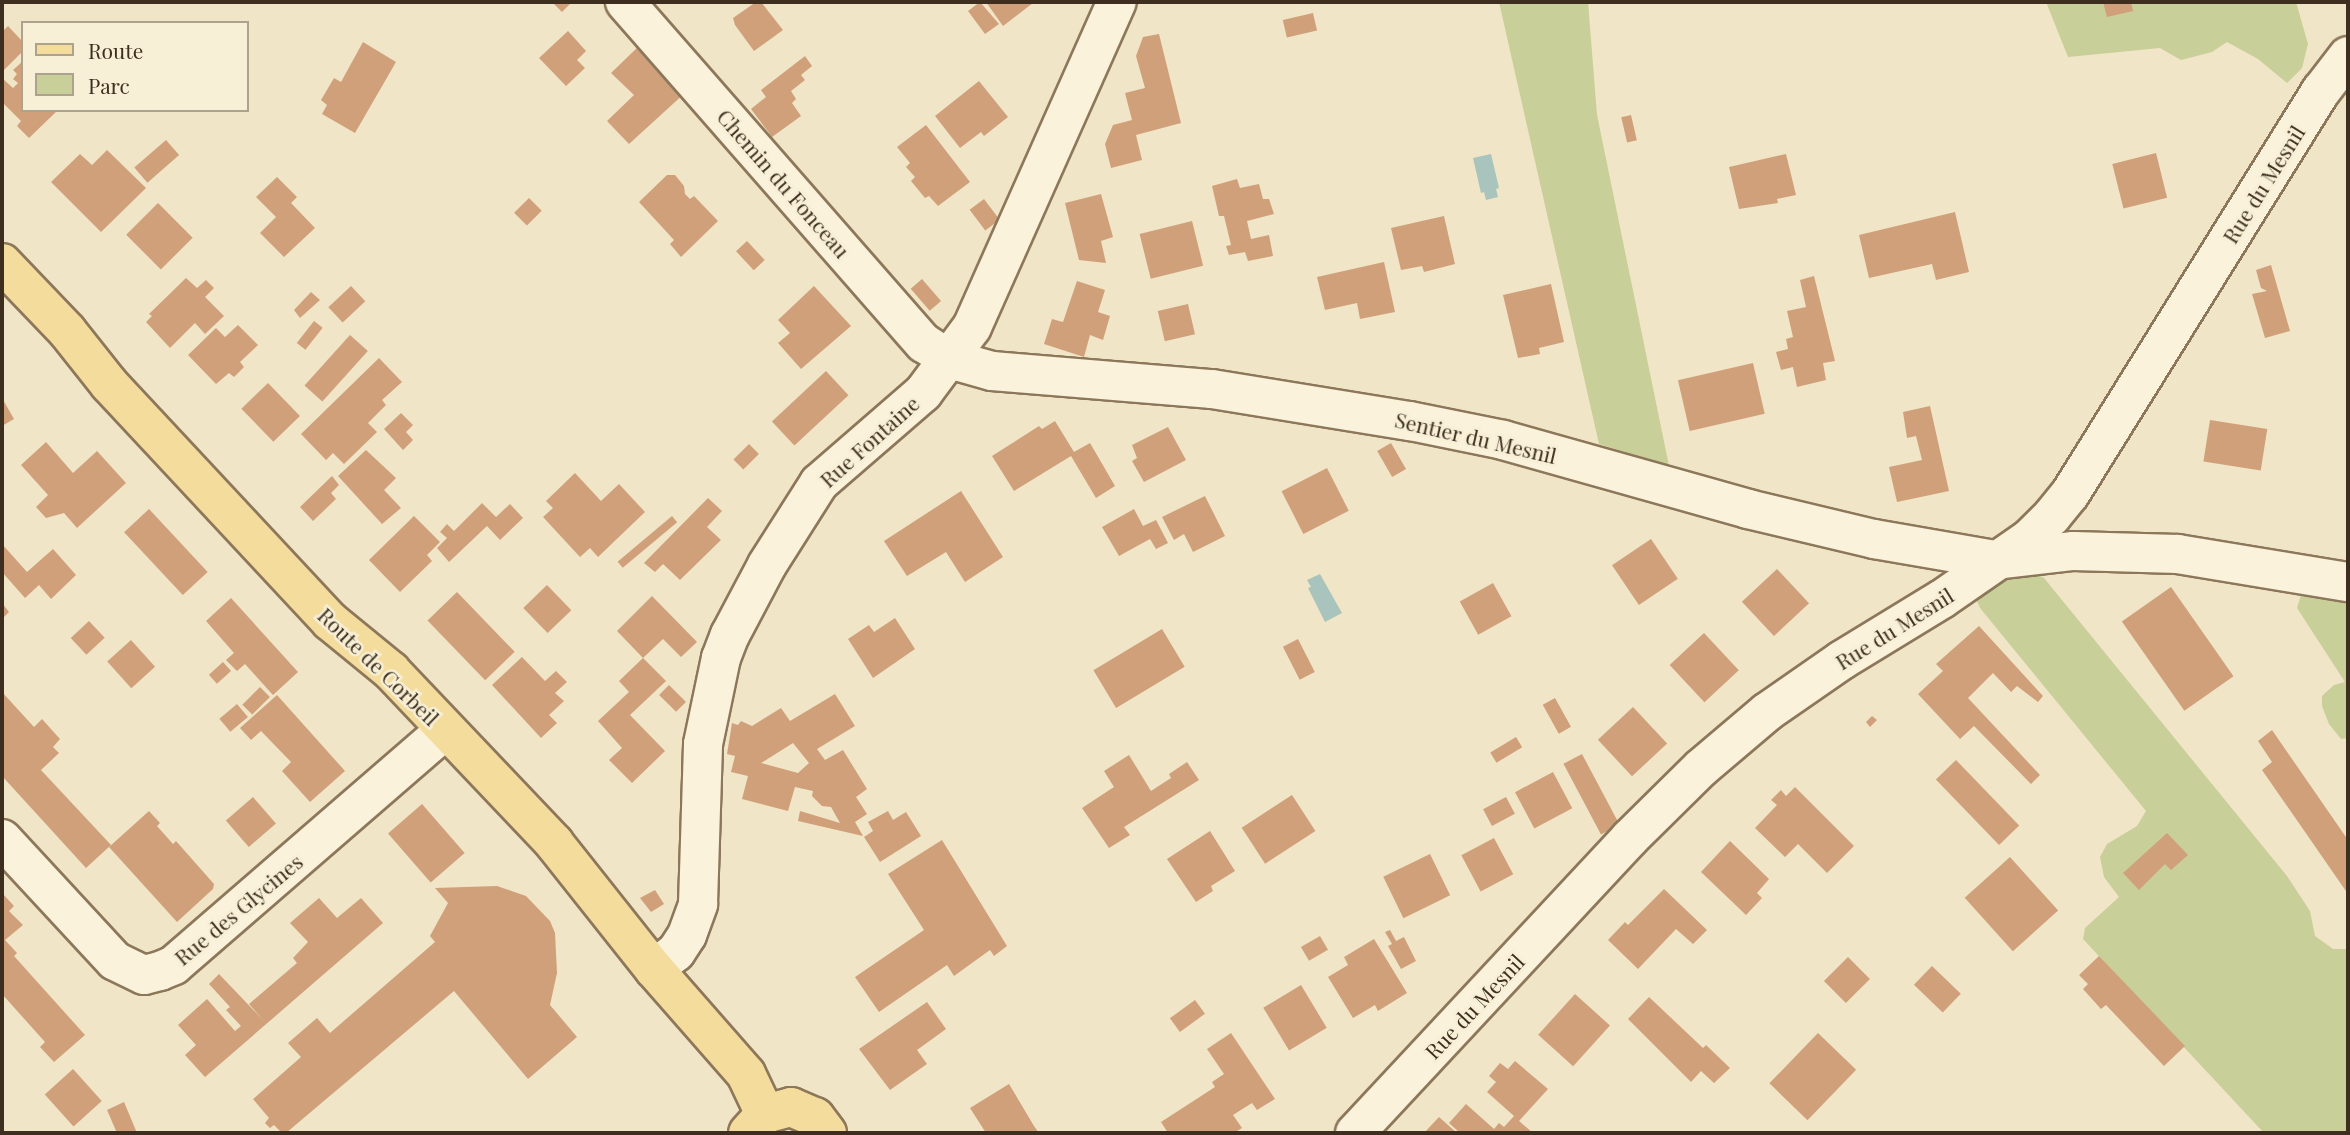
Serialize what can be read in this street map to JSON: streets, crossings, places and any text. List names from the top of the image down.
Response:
{
  "streets": {
    "main road": ["Route de Corbeil"],
    "street": [
      "Chemin du Fonceau",
      "Rue du Mesnil",
      "Sentier du Mesnil",
      "Rue Fontaine",
      "Rue des Glycines"
    ]
  },
  "crossings": [
    ["Chemin du Fonceau", "Sentier du Mesnil"],
    ["Chemin du Fonceau", "Rue Fontaine"],
    ["Rue du Mesnil", "Sentier du Mesnil"],
    ["Sentier du Mesnil", "Rue Fontaine"],
    ["Rue Fontaine", "Route de Corbeil"],
    ["Route de Corbeil", "Rue des Glycines"]
  ],
  "legend": ["Route", "Parc"]
}
